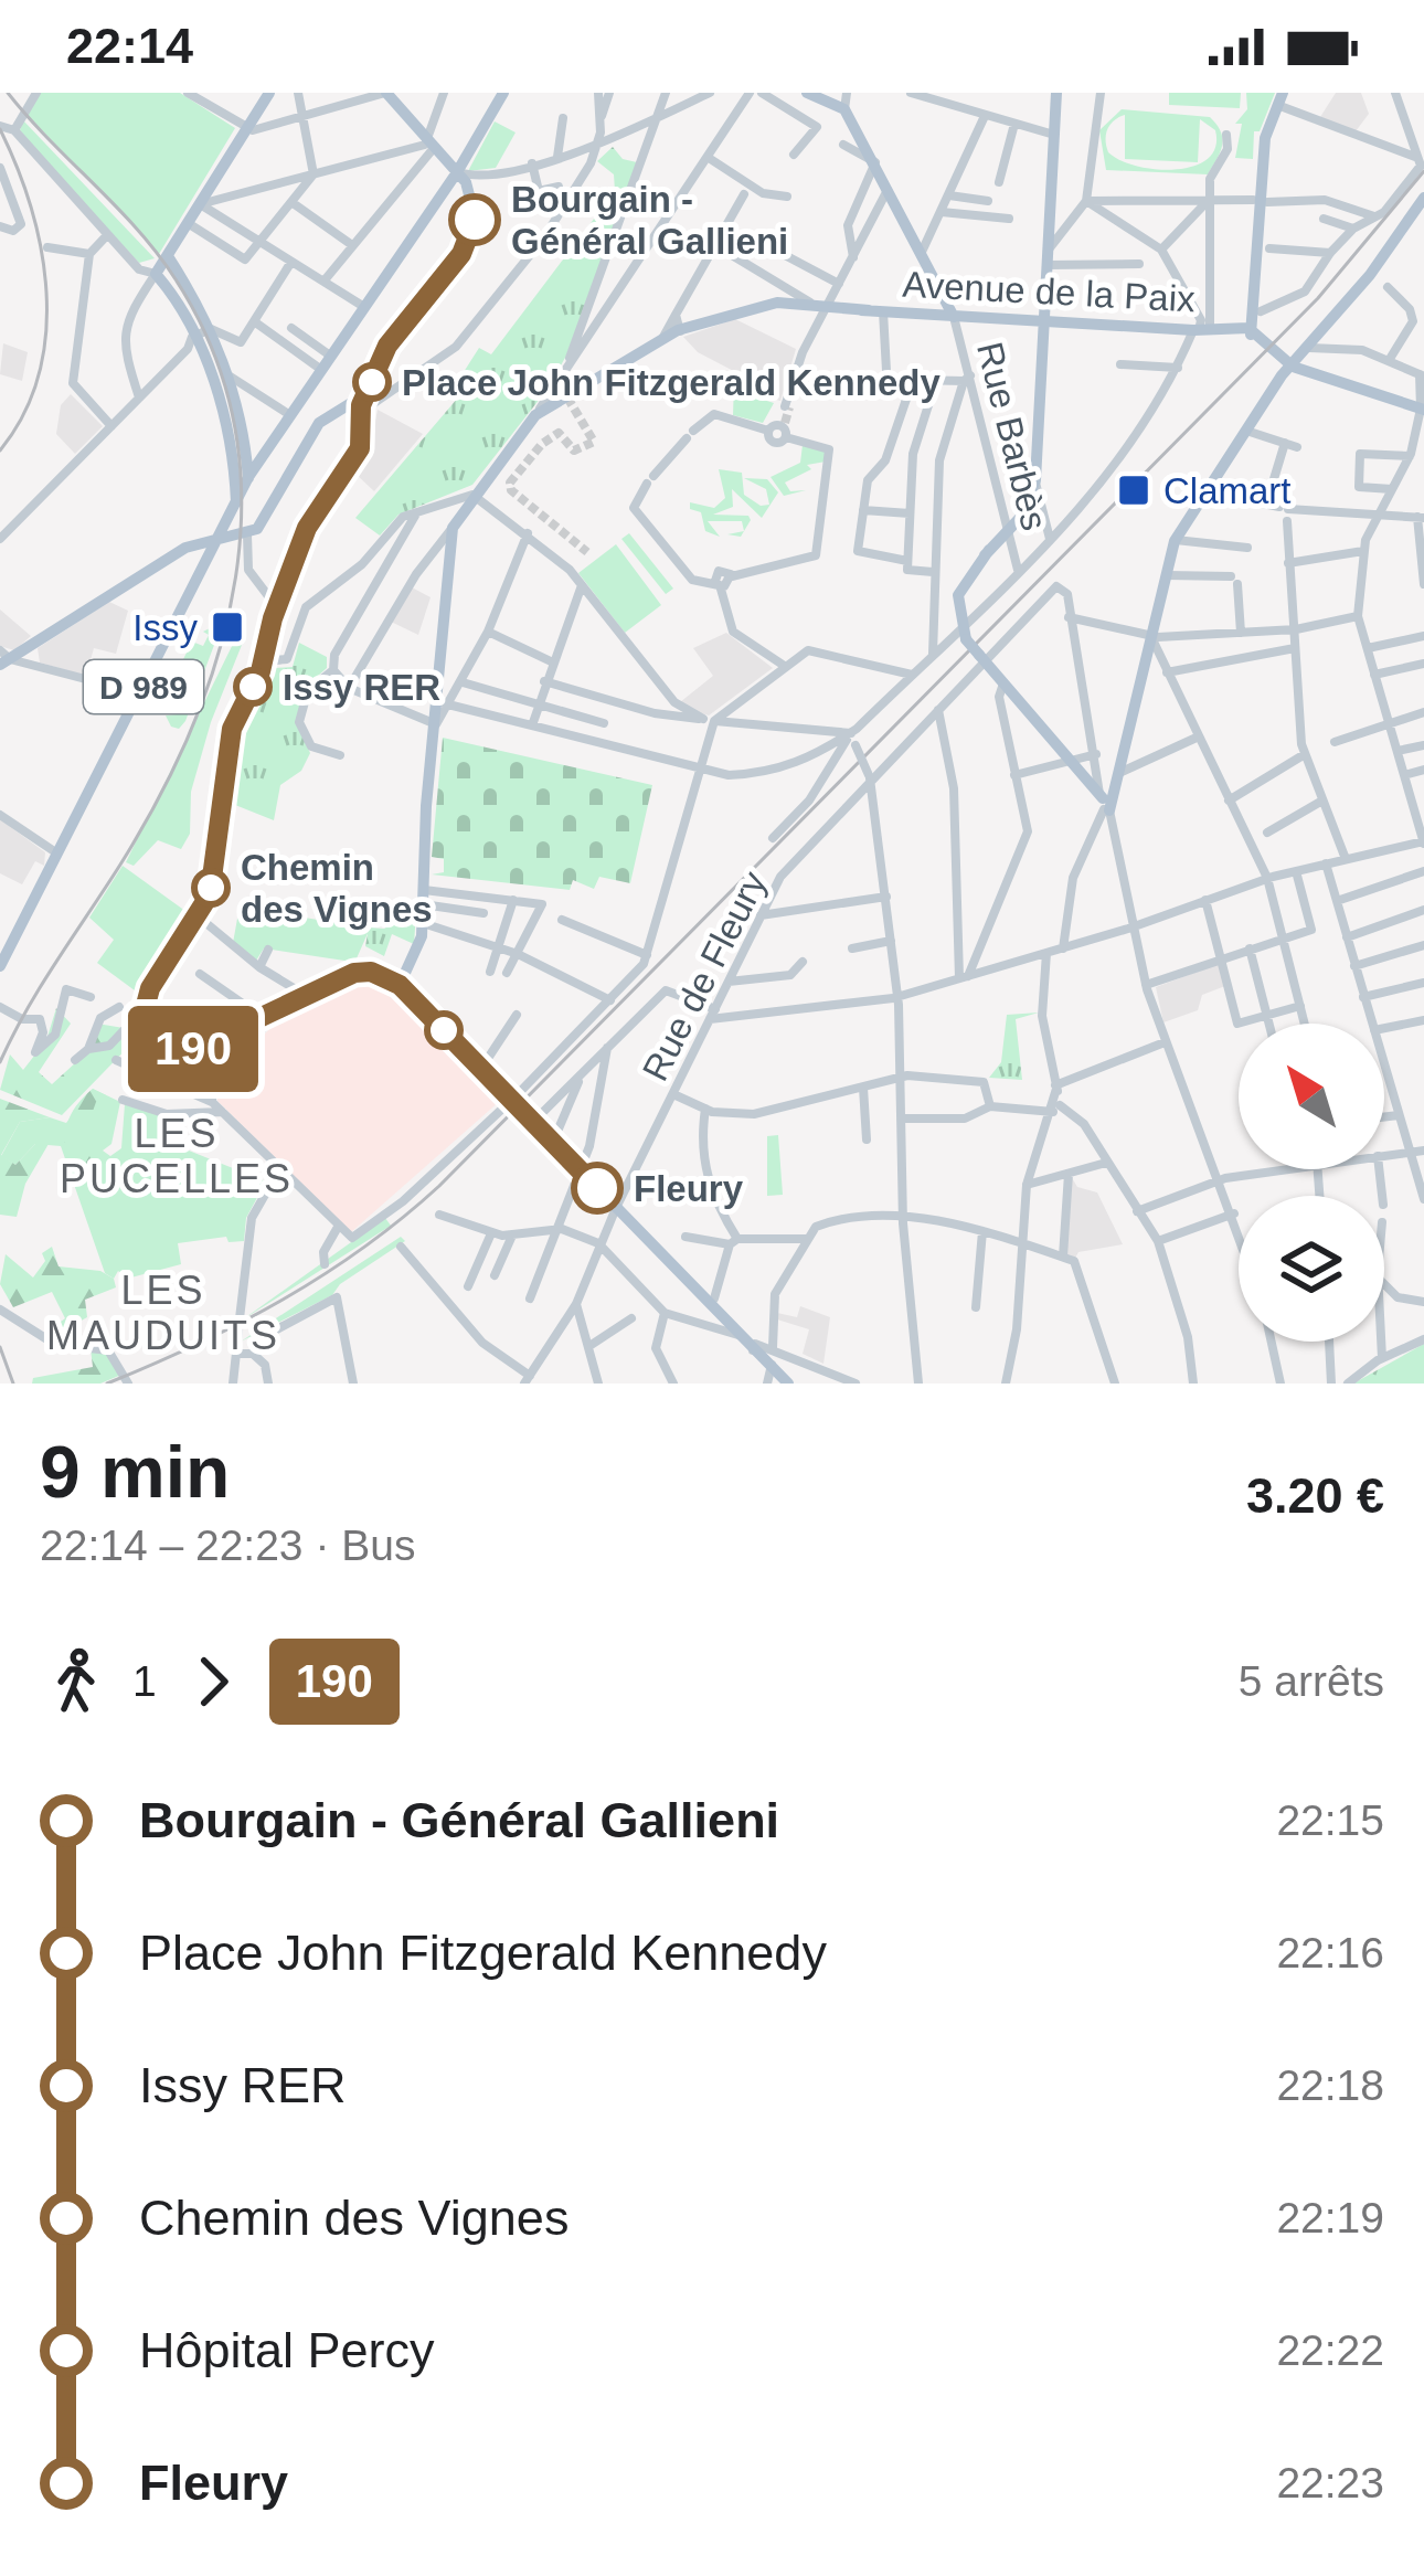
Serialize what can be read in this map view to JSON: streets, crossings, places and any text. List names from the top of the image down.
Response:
{
  "streets": {
    "main road": ["Avenue de la Paix", "D 989"],
    "street": ["Rue Barbès", "Rue de Fleury"]
  },
  "crossings": [
    ["Avenue de la Paix", "Rue Barbès"]
  ],
  "districts": ["LES PUCELLES", "LES MAUDUITS"],
  "places": {
    "other": [
      "Bourgain - Général Gallieni",
      "Place John Fitzgerald Kennedy",
      "Issy RER",
      "Chemin des Vignes",
      "Fleury"
    ],
    "transit": ["Clamart", "Issy"]
  },
  "lines": ["bus line 190"],
  "north": "top left",
  "page": {
    "status": "22:14",
    "on_map": "190",
    "heading": ["9 min", "22:14 – 22:23 · Bus", "3.20 €"],
    "legs": ["1", "190", "5 arrêts"],
    "list": [
      {
        "name": "Bourgain - Général Gallieni",
        "value": "22:15"
      },
      {
        "name": "Place John Fitzgerald Kennedy",
        "value": "22:16"
      },
      {
        "name": "Issy RER",
        "value": "22:18"
      },
      {
        "name": "Chemin des Vignes",
        "value": "22:19"
      },
      {
        "name": "Hôpital Percy",
        "value": "22:22"
      },
      {
        "name": "Fleury",
        "value": "22:23"
      }
    ]
  }
}
